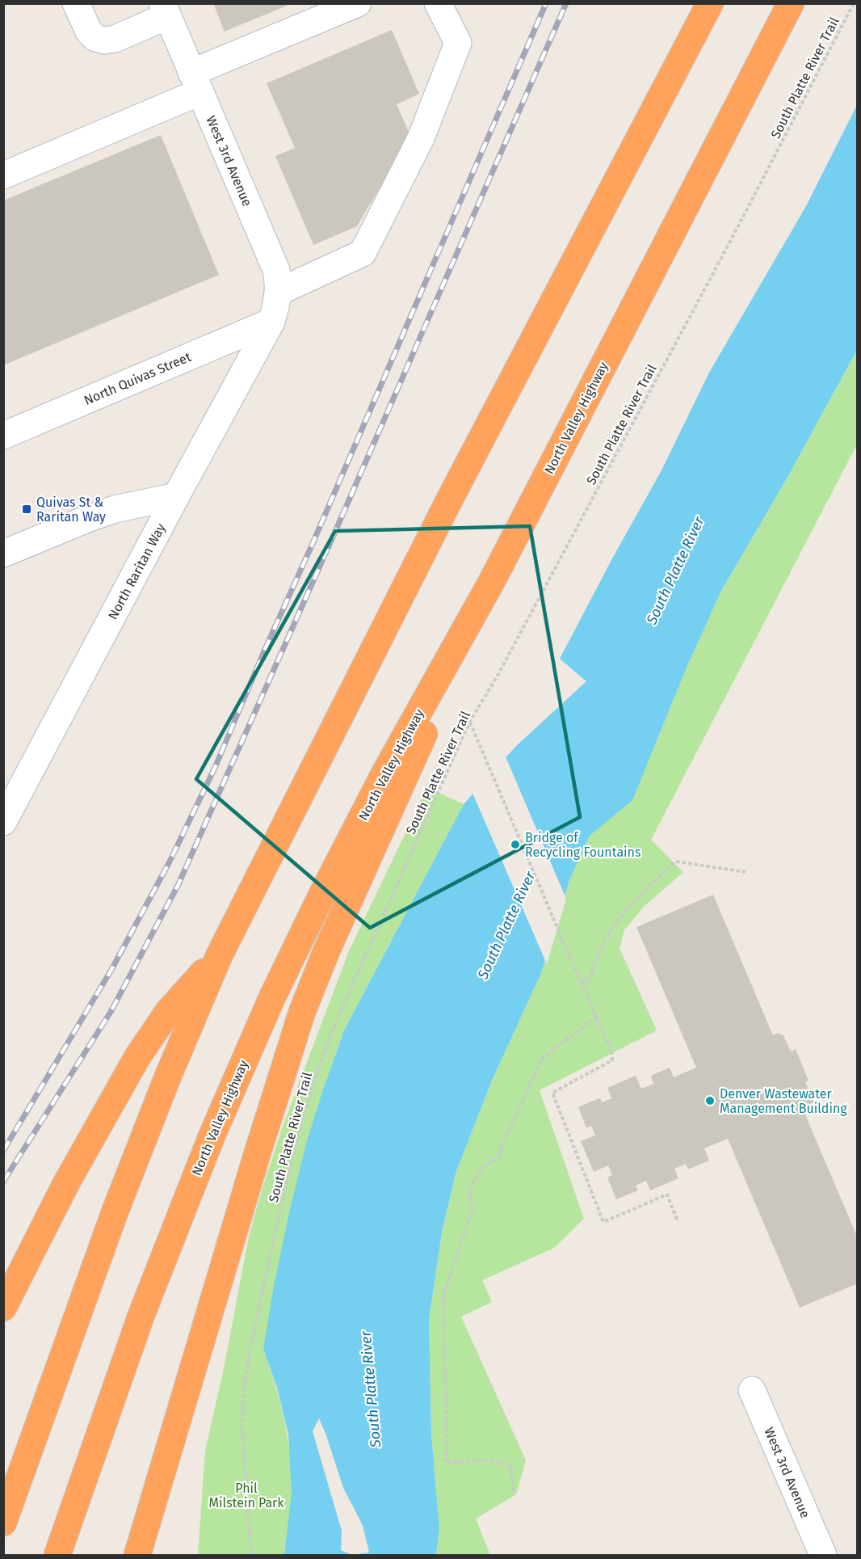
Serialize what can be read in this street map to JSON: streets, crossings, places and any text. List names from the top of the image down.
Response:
{
  "streets": {
    "highway": ["North Valley Highway"],
    "street": ["West 3rd Avenue", "North Quivas Street", "North Raritan Way"],
    "path": ["South Platte River Trail"]
  },
  "crossings": [
    ["West 3rd Avenue", "North Quivas Street"],
    ["West 3rd Avenue", "North Raritan Way"],
    ["North Quivas Street", "North Raritan Way"]
  ],
  "water": ["South Platte River"],
  "parks": ["Phil Milstein Park"],
  "places": {
    "transit": ["Quivas St & Raritan Way"],
    "other": ["Bridge of Recycling Fountains", "Denver Wastewater Management Building"]
  }
}
